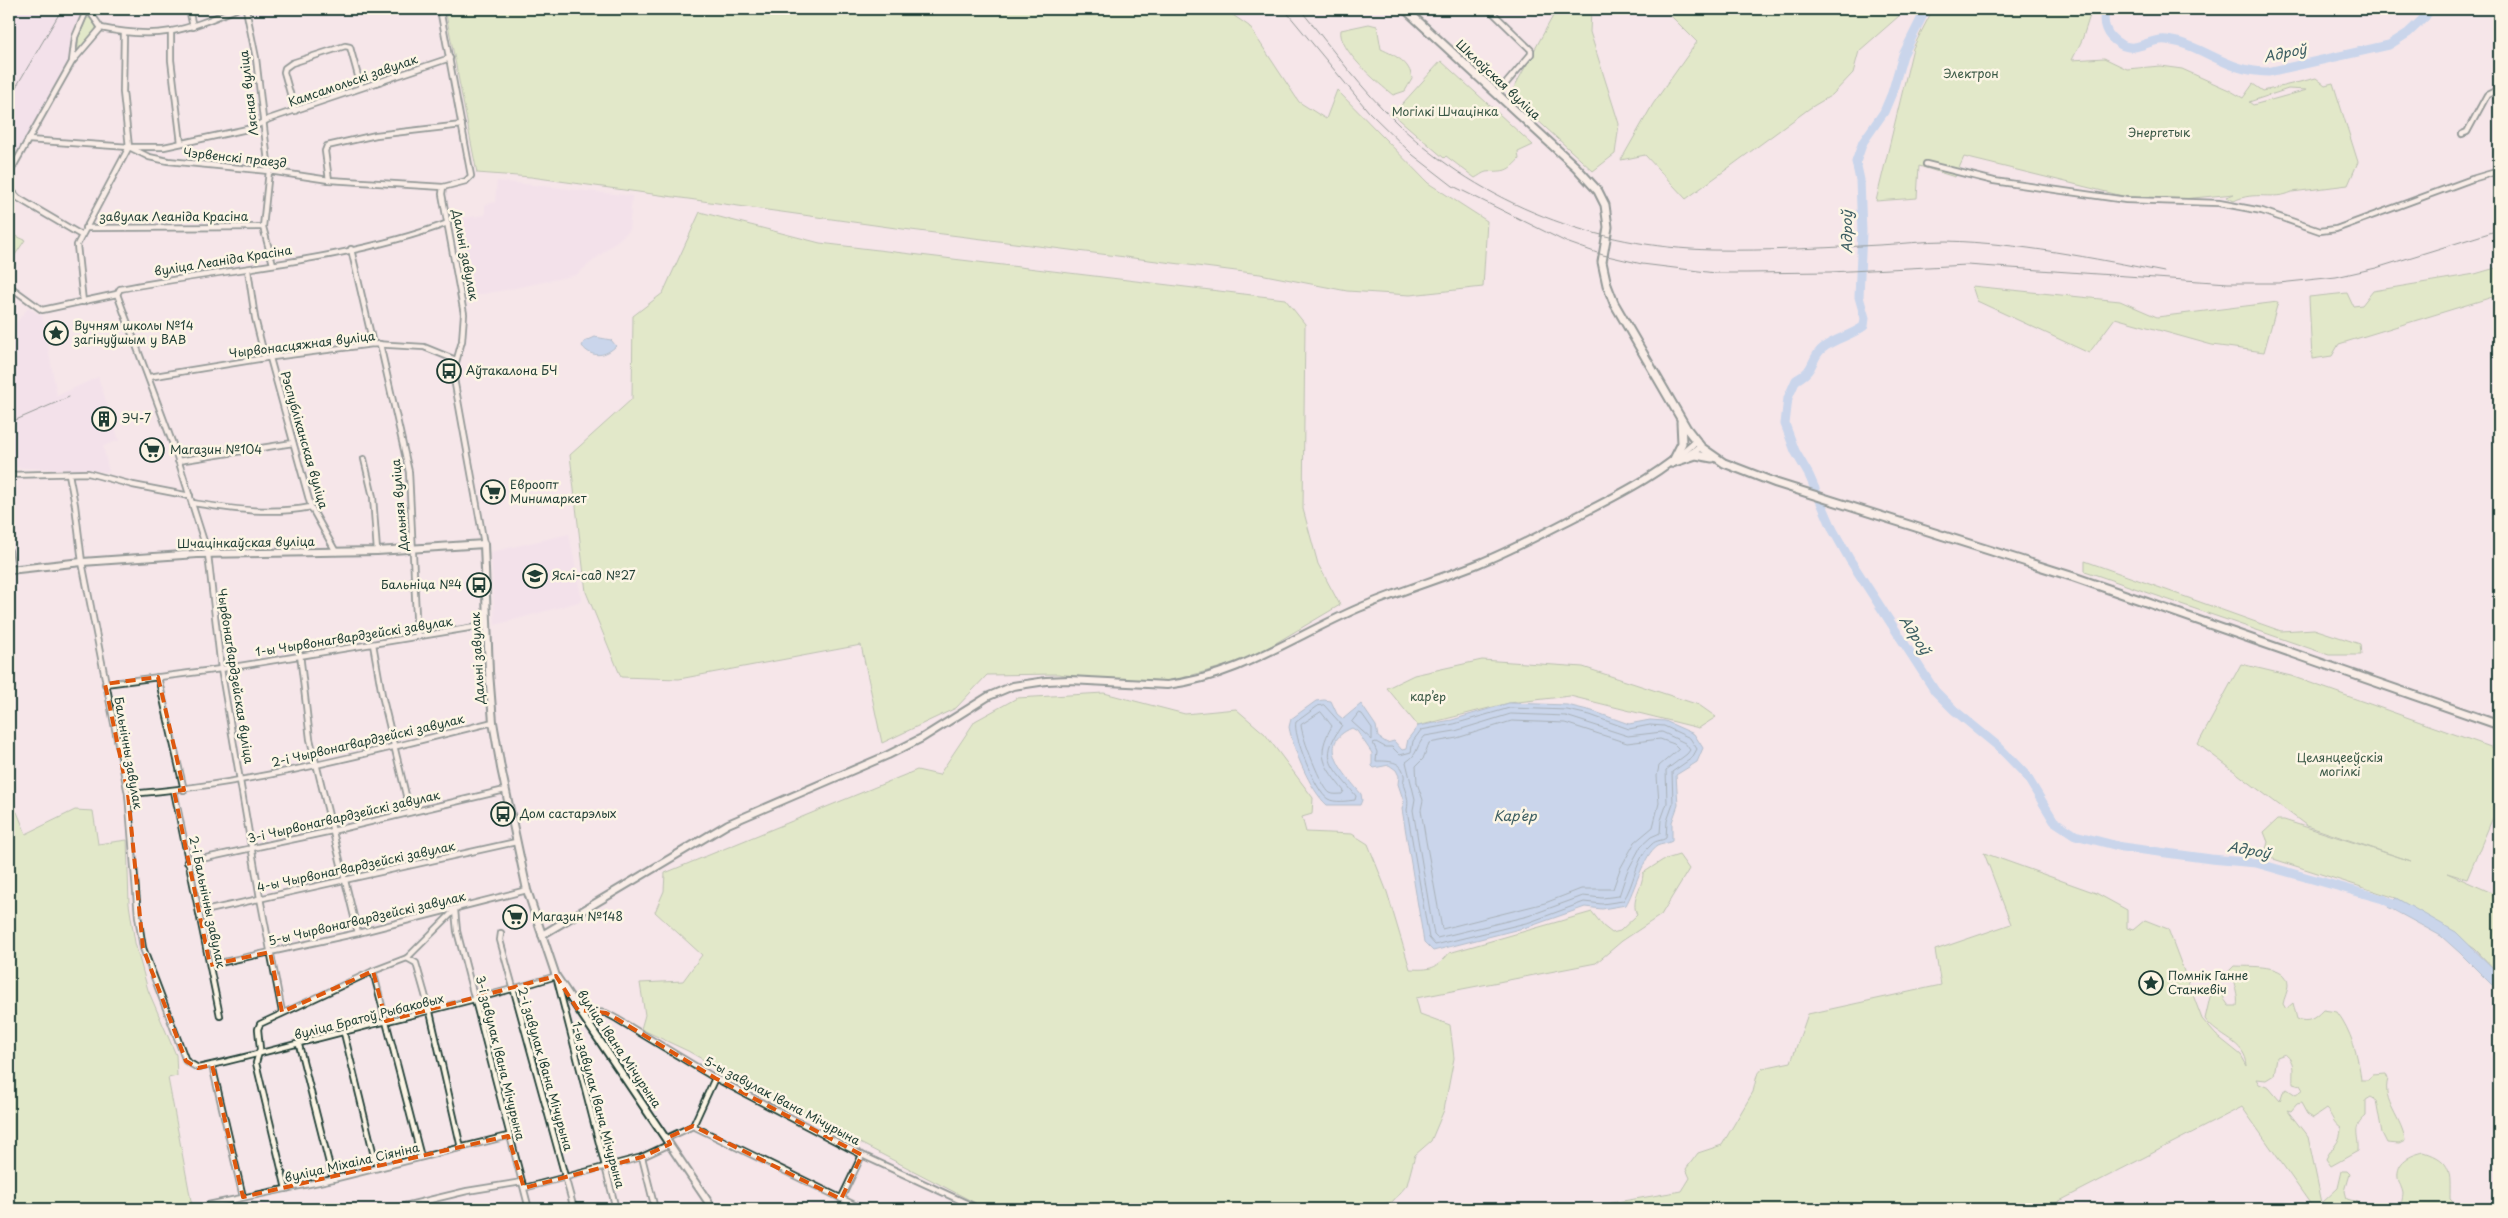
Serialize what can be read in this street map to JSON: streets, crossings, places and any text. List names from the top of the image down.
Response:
{
  "streets": {
    "main road": ["Шклоўская вуліца"],
    "street": [
      "Камсамольскі завулак",
      "Лясная вуліца",
      "Чэрвенскі праезд",
      "завулак Леаніда Красіна",
      "Дальні завулак",
      "вуліца Леаніда Красіна",
      "Чырвонасцяжная вуліца",
      "Рэспубліканская вуліца",
      "Дальняя вуліца",
      "Шчацінкаўская вуліца",
      "1-ы Чырвонагвардзейскі завулак",
      "Чырвонагвардзейская вуліца",
      "2-і Чырвонагвардзейскі завулак",
      "Бальнічны завулак",
      "3-і Чырвонагвардзейскі завулак",
      "4-ы Чырвонагвардзейскі завулак",
      "2-і Бальнічны завулак",
      "5-ы Чырвонагвардзейскі завулак",
      "вуліца Братоў Рыбаковых",
      "вуліца Івана Мічурына",
      "3-і завулак Івана Мічурына",
      "2-і завулак Івана Мічурына",
      "5-ы завулак Івана Мічурына",
      "1-ы завулак Івана Мічурына",
      "вуліца Міхаіла Сіяніна"
    ]
  },
  "crossings": [
    ["Камсамольскі завулак", "Лясная вуліца"],
    ["Камсамольскі завулак", "Чэрвенскі праезд"],
    ["Камсамольскі завулак", "завулак Леаніда Красіна"],
    ["Лясная вуліца", "Чэрвенскі праезд"],
    ["Лясная вуліца", "завулак Леаніда Красіна"],
    ["Лясная вуліца", "вуліца Леаніда Красіна"],
    ["Чэрвенскі праезд", "завулак Леаніда Красіна"],
    ["Чэрвенскі праезд", "Дальні завулак"],
    ["завулак Леаніда Красіна", "вуліца Леаніда Красіна"],
    ["Дальні завулак", "вуліца Леаніда Красіна"],
    ["Дальні завулак", "Чырвонасцяжная вуліца"],
    ["Дальні завулак", "Шчацінкаўская вуліца"],
    ["Дальні завулак", "1-ы Чырвонагвардзейскі завулак"],
    ["Дальні завулак", "2-і Чырвонагвардзейскі завулак"],
    ["Дальні завулак", "3-і Чырвонагвардзейскі завулак"],
    ["Дальні завулак", "4-ы Чырвонагвардзейскі завулак"],
    ["Дальні завулак", "5-ы Чырвонагвардзейскі завулак"],
    ["Дальні завулак", "вуліца Івана Мічурына"],
    ["вуліца Леаніда Красіна", "Рэспубліканская вуліца"],
    ["вуліца Леаніда Красіна", "Чырвонагвардзейская вуліца"],
    ["Чырвонасцяжная вуліца", "Рэспубліканская вуліца"],
    ["Чырвонасцяжная вуліца", "Дальняя вуліца"],
    ["Чырвонасцяжная вуліца", "Чырвонагвардзейская вуліца"],
    ["Рэспубліканская вуліца", "Шчацінкаўская вуліца"],
    ["Дальняя вуліца", "Шчацінкаўская вуліца"],
    ["Дальняя вуліца", "1-ы Чырвонагвардзейскі завулак"],
    ["Шчацінкаўская вуліца", "Чырвонагвардзейская вуліца"],
    ["Шчацінкаўская вуліца", "Бальнічны завулак"],
    ["1-ы Чырвонагвардзейскі завулак", "Чырвонагвардзейская вуліца"],
    ["1-ы Чырвонагвардзейскі завулак", "Бальнічны завулак"],
    ["Чырвонагвардзейская вуліца", "2-і Чырвонагвардзейскі завулак"],
    ["Чырвонагвардзейская вуліца", "3-і Чырвонагвардзейскі завулак"],
    ["Чырвонагвардзейская вуліца", "4-ы Чырвонагвардзейскі завулак"],
    ["Чырвонагвардзейская вуліца", "5-ы Чырвонагвардзейскі завулак"],
    ["2-і Чырвонагвардзейскі завулак", "Бальнічны завулак"],
    ["2-і Чырвонагвардзейскі завулак", "2-і Бальнічны завулак"],
    ["Бальнічны завулак", "вуліца Братоў Рыбаковых"],
    ["3-і Чырвонагвардзейскі завулак", "2-і Бальнічны завулак"],
    ["4-ы Чырвонагвардзейскі завулак", "2-і Бальнічны завулак"],
    ["2-і Бальнічны завулак", "5-ы Чырвонагвардзейскі завулак"],
    ["5-ы Чырвонагвардзейскі завулак", "вуліца Івана Мічурына"],
    ["5-ы Чырвонагвардзейскі завулак", "3-і завулак Івана Мічурына"],
    ["вуліца Братоў Рыбаковых", "вуліца Івана Мічурына"],
    ["вуліца Братоў Рыбаковых", "3-і завулак Івана Мічурына"],
    ["вуліца Братоў Рыбаковых", "2-і завулак Івана Мічурына"],
    ["вуліца Братоў Рыбаковых", "1-ы завулак Івана Мічурына"],
    ["вуліца Івана Мічурына", "5-ы завулак Івана Мічурына"],
    ["вуліца Івана Мічурына", "1-ы завулак Івана Мічурына"],
    ["3-і завулак Івана Мічурына", "вуліца Міхаіла Сіяніна"]
  ],
  "water": ["Адроў", "Карʼер"],
  "parks": [
    "Электрон",
    "Могілкі Шчацінка",
    "Энергетык",
    "карʼер",
    "Целянцееўскія могілкі"
  ],
  "places": {
    "place": ["Вучням школы №14 загінуўшым у ВАВ", "Помнік Ганне Станкевіч"],
    "bus stop": ["Аўтакалона БЧ", "Бальніца №4", "Дом састарэлых"],
    "building": ["ЭЧ-7"],
    "supermarket": ["Магазин №104", "Евроопт Минимаркет", "Магазин №148"],
    "school or university": ["Яслі-сад №27"]
  }
}
